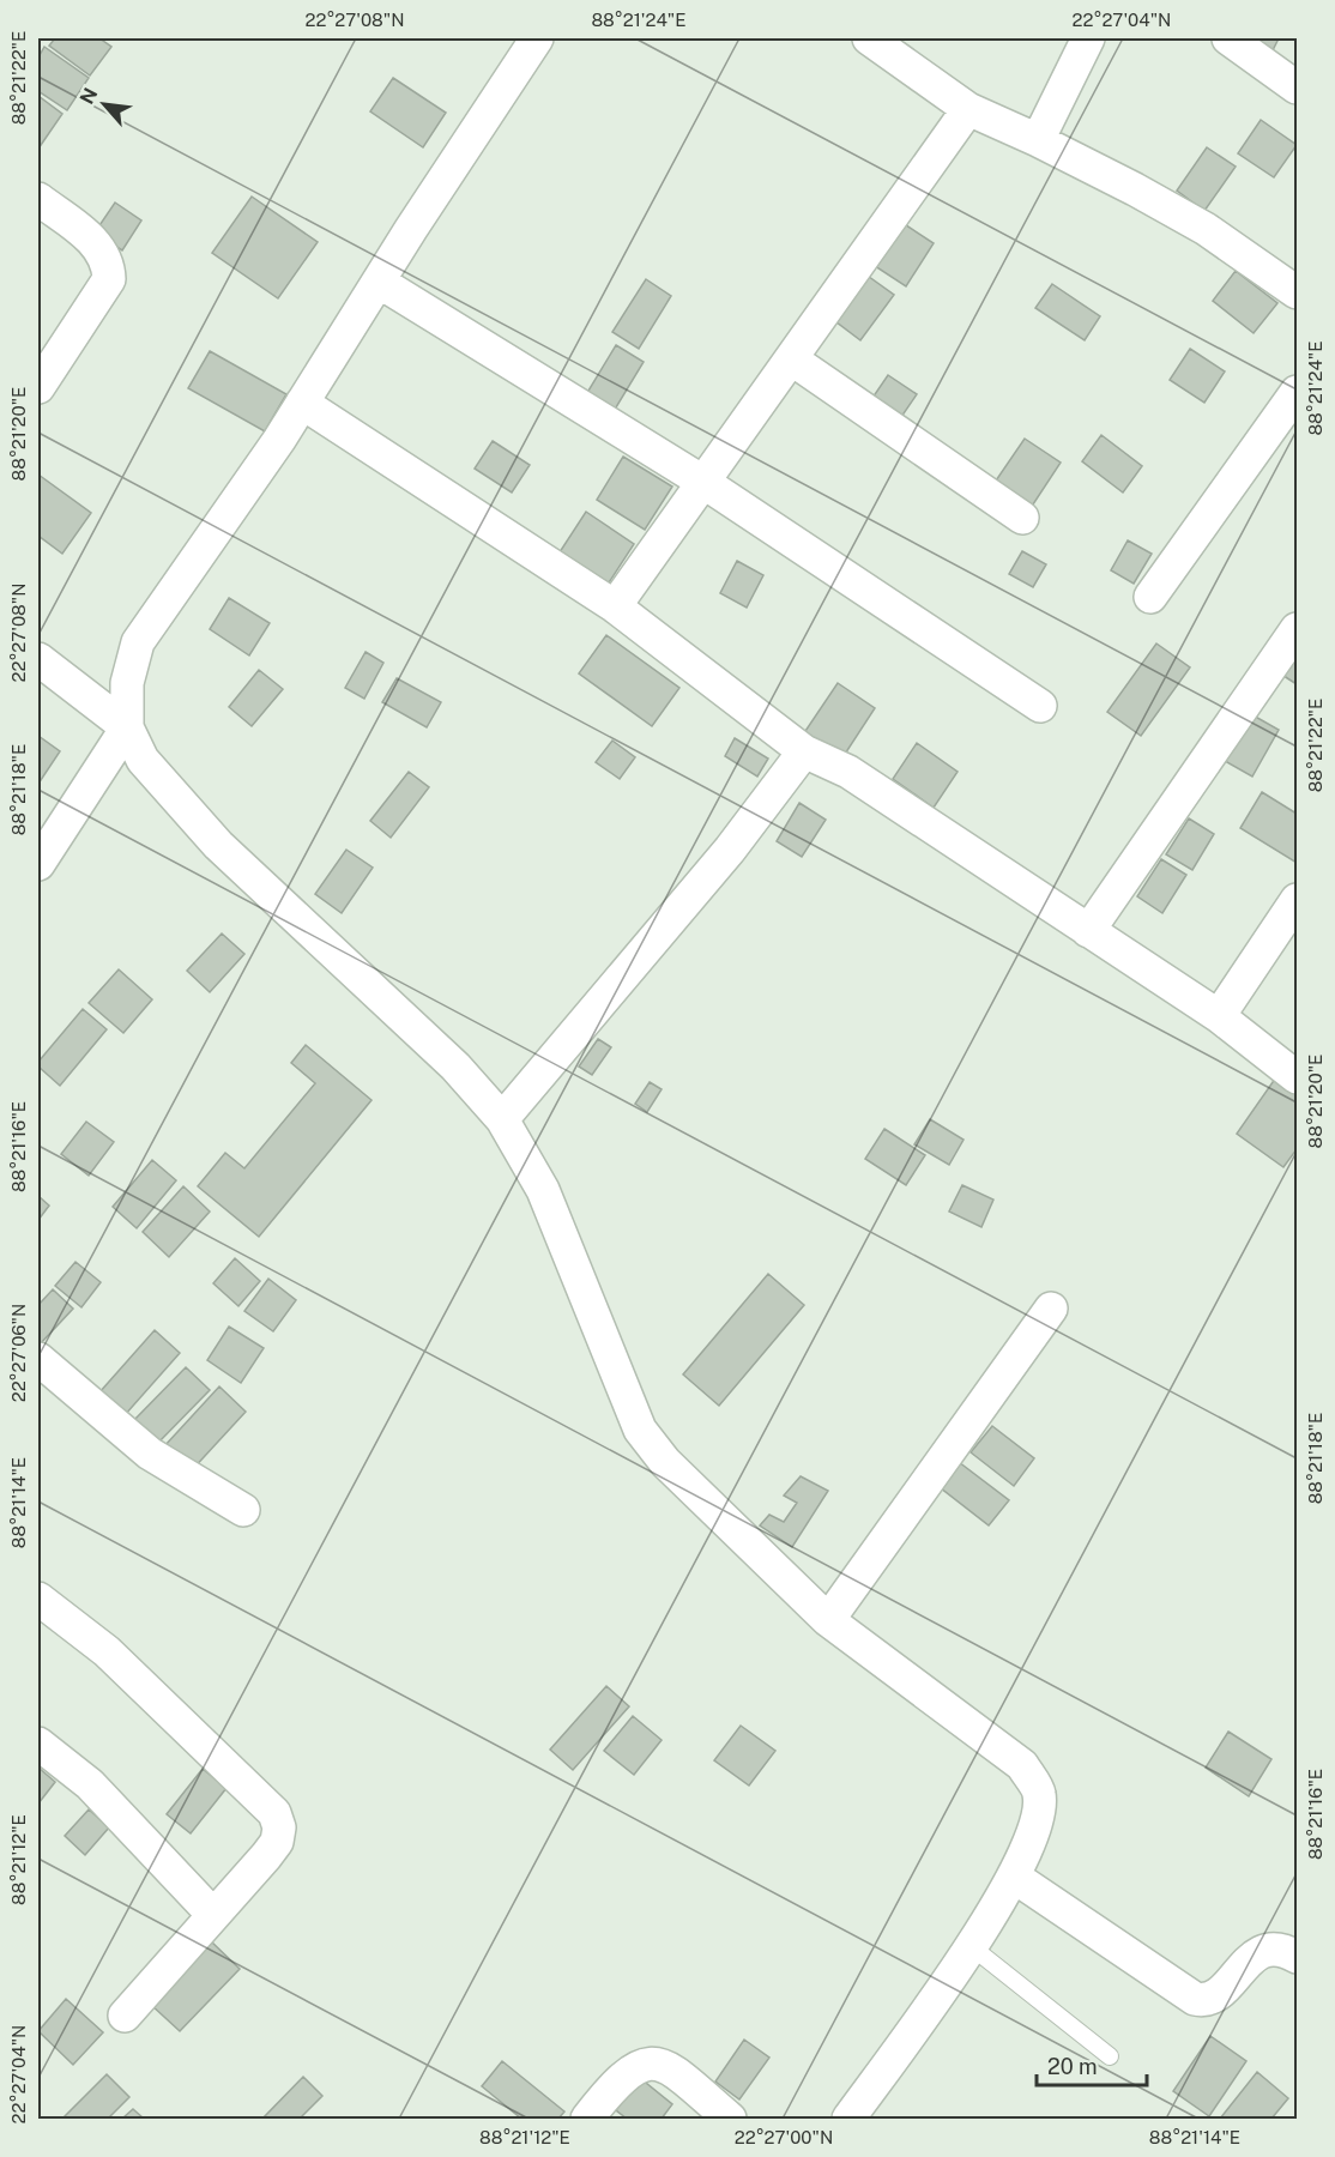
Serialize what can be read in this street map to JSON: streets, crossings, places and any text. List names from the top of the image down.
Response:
{
  "scale_bar": "20 m",
  "north": "top left",
  "coordinates": [
    "22°27'08\"N",
    "88°21'24\"E",
    "22°27'04\"N",
    "88°21'22\"E",
    "88°21'20\"E",
    "88°21'18\"E",
    "88°21'16\"E",
    "22°27'06\"N",
    "88°21'14\"E",
    "88°21'12\"E",
    "22°27'00\"N"
  ]
}
